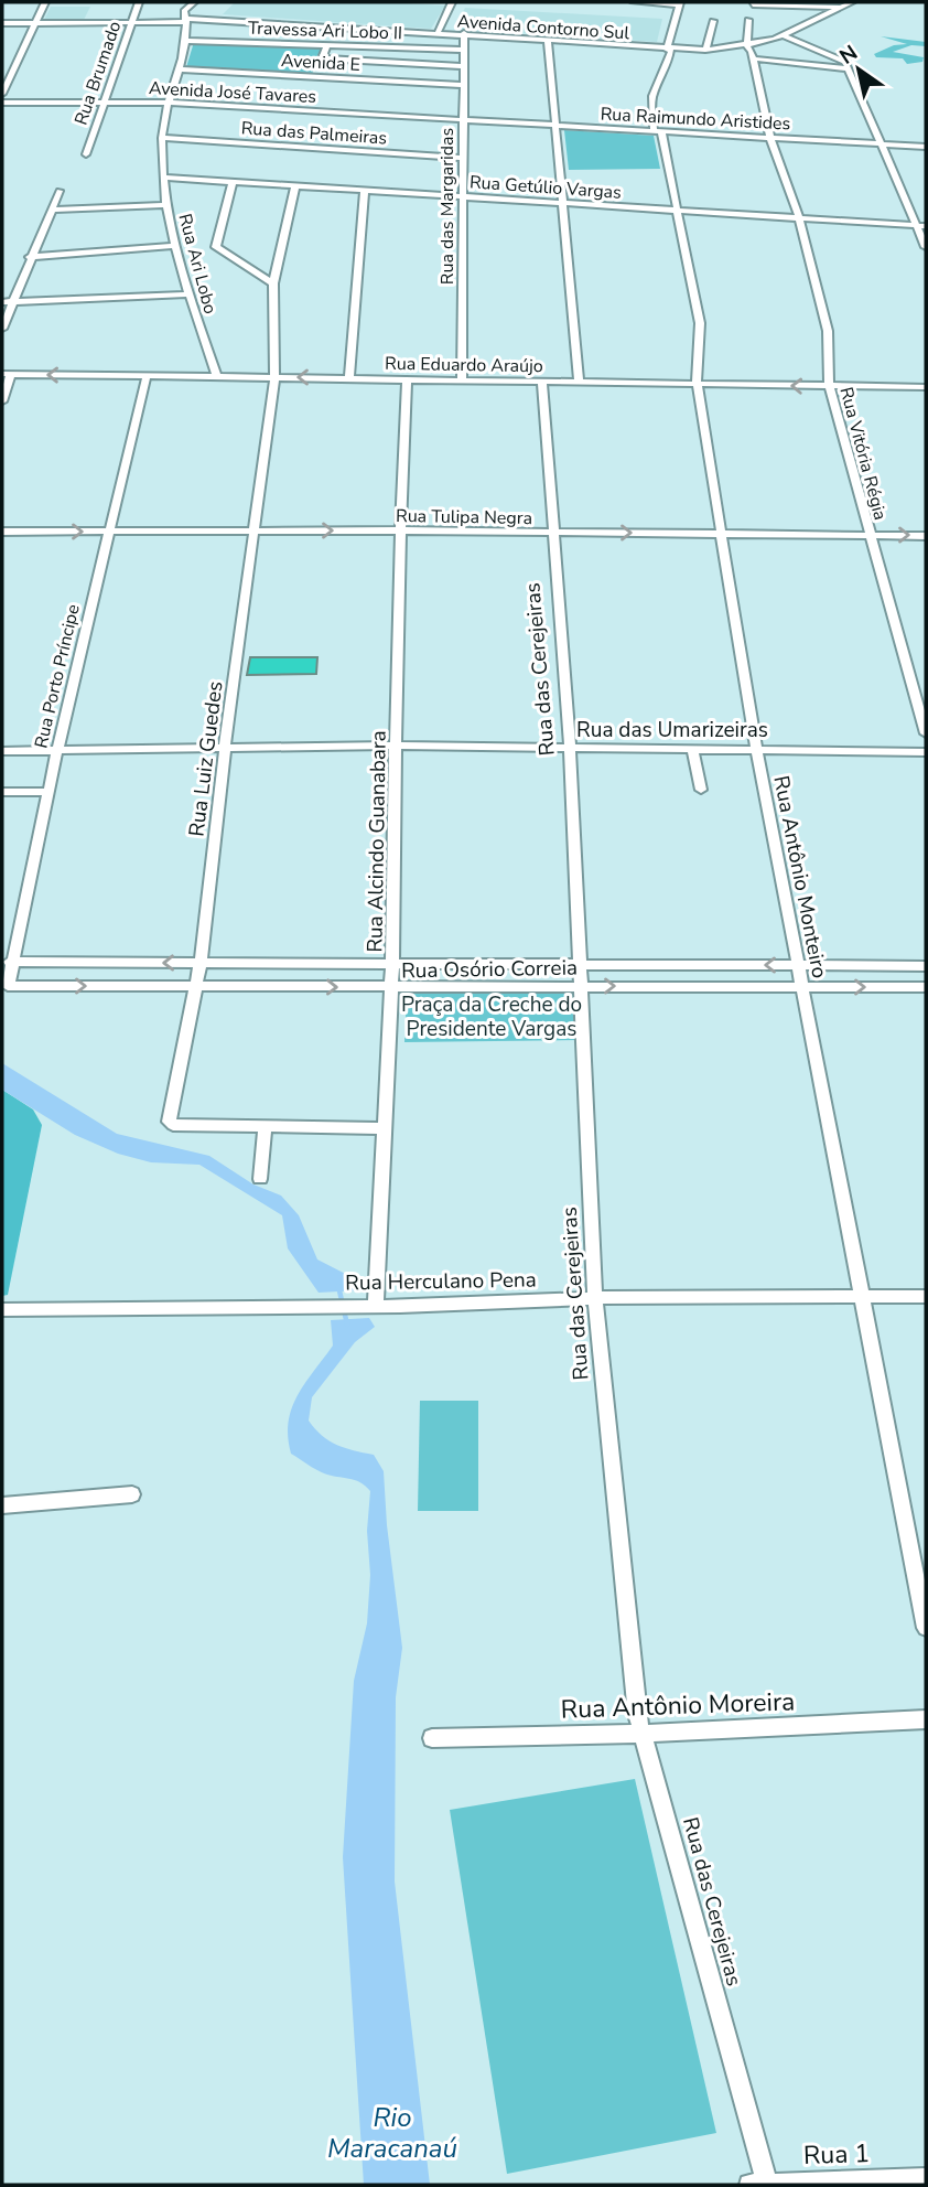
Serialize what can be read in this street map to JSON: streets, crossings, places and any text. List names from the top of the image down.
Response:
{
  "streets": {
    "street": [
      "Avenida Contorno Sul",
      "Travessa Ari Lobo II",
      "Avenida E",
      "Rua Brumado",
      "Avenida José Tavares",
      "Rua Raimundo Aristides",
      "Rua das Palmeiras",
      "Rua Getúlio Vargas",
      "Rua das Margaridas",
      "Rua Ari Lobo",
      "Rua Eduardo Araújo",
      "Rua Vitória Régia",
      "Rua Tulipa Negra",
      "Rua das Cerejeiras",
      "Rua Porto Príncipe",
      "Rua das Umarizeiras",
      "Rua Luiz Guedes",
      "Rua Alcindo Guanabara",
      "Rua Antônio Monteiro",
      "Rua Osório Correia",
      "Rua Herculano Pena",
      "Rua Antônio Moreira",
      "Rua 1"
    ]
  },
  "crossings": [
    ["Avenida Contorno Sul", "Rua Brumado"],
    ["Avenida Contorno Sul", "Rua das Margaridas"],
    ["Avenida Contorno Sul", "Rua Ari Lobo"],
    ["Avenida Contorno Sul", "Rua Vitória Régia"],
    ["Avenida Contorno Sul", "Rua Antônio Monteiro"],
    ["Travessa Ari Lobo II", "Rua das Margaridas"],
    ["Travessa Ari Lobo II", "Rua Ari Lobo"],
    ["Avenida E", "Rua das Margaridas"],
    ["Avenida E", "Rua Ari Lobo"],
    ["Rua Brumado", "Avenida José Tavares"],
    ["Avenida José Tavares", "Rua Raimundo Aristides"],
    ["Avenida José Tavares", "Rua das Margaridas"],
    ["Avenida José Tavares", "Rua Ari Lobo"],
    ["Rua Raimundo Aristides", "Rua das Margaridas"],
    ["Rua Raimundo Aristides", "Rua Vitória Régia"],
    ["Rua Raimundo Aristides", "Rua Antônio Monteiro"],
    ["Rua das Palmeiras", "Rua das Margaridas"],
    ["Rua das Palmeiras", "Rua Ari Lobo"],
    ["Rua Getúlio Vargas", "Rua das Margaridas"],
    ["Rua Getúlio Vargas", "Rua Ari Lobo"],
    ["Rua Getúlio Vargas", "Rua Vitória Régia"],
    ["Rua Getúlio Vargas", "Rua Luiz Guedes"],
    ["Rua Getúlio Vargas", "Rua Antônio Monteiro"],
    ["Rua das Margaridas", "Rua Eduardo Araújo"],
    ["Rua Ari Lobo", "Rua Eduardo Araújo"],
    ["Rua Eduardo Araújo", "Rua Vitória Régia"],
    ["Rua Eduardo Araújo", "Rua das Cerejeiras"],
    ["Rua Eduardo Araújo", "Rua Porto Príncipe"],
    ["Rua Eduardo Araújo", "Rua Luiz Guedes"],
    ["Rua Eduardo Araújo", "Rua Alcindo Guanabara"],
    ["Rua Eduardo Araújo", "Rua Antônio Monteiro"],
    ["Rua Vitória Régia", "Rua Tulipa Negra"],
    ["Rua Tulipa Negra", "Rua das Cerejeiras"],
    ["Rua Tulipa Negra", "Rua Porto Príncipe"],
    ["Rua Tulipa Negra", "Rua Luiz Guedes"],
    ["Rua Tulipa Negra", "Rua Alcindo Guanabara"],
    ["Rua Tulipa Negra", "Rua Antônio Monteiro"],
    ["Rua das Cerejeiras", "Rua das Umarizeiras"],
    ["Rua das Cerejeiras", "Rua Osório Correia"],
    ["Rua das Cerejeiras", "Rua Herculano Pena"],
    ["Rua das Cerejeiras", "Rua Antônio Moreira"],
    ["Rua das Cerejeiras", "Rua 1"],
    ["Rua Porto Príncipe", "Rua das Umarizeiras"],
    ["Rua Porto Príncipe", "Rua Osório Correia"],
    ["Rua das Umarizeiras", "Rua Luiz Guedes"],
    ["Rua das Umarizeiras", "Rua Alcindo Guanabara"],
    ["Rua das Umarizeiras", "Rua Antônio Monteiro"],
    ["Rua Luiz Guedes", "Rua Alcindo Guanabara"],
    ["Rua Luiz Guedes", "Rua Osório Correia"],
    ["Rua Alcindo Guanabara", "Rua Osório Correia"],
    ["Rua Alcindo Guanabara", "Rua Herculano Pena"],
    ["Rua Antônio Monteiro", "Rua Osório Correia"],
    ["Rua Antônio Monteiro", "Rua Herculano Pena"]
  ],
  "one_way": ["Rua Tulipa Negra"],
  "water": ["Rio Maracanaú"],
  "parks": ["Praça da Creche do Presidente Vargas"],
  "north": "top left"
}
